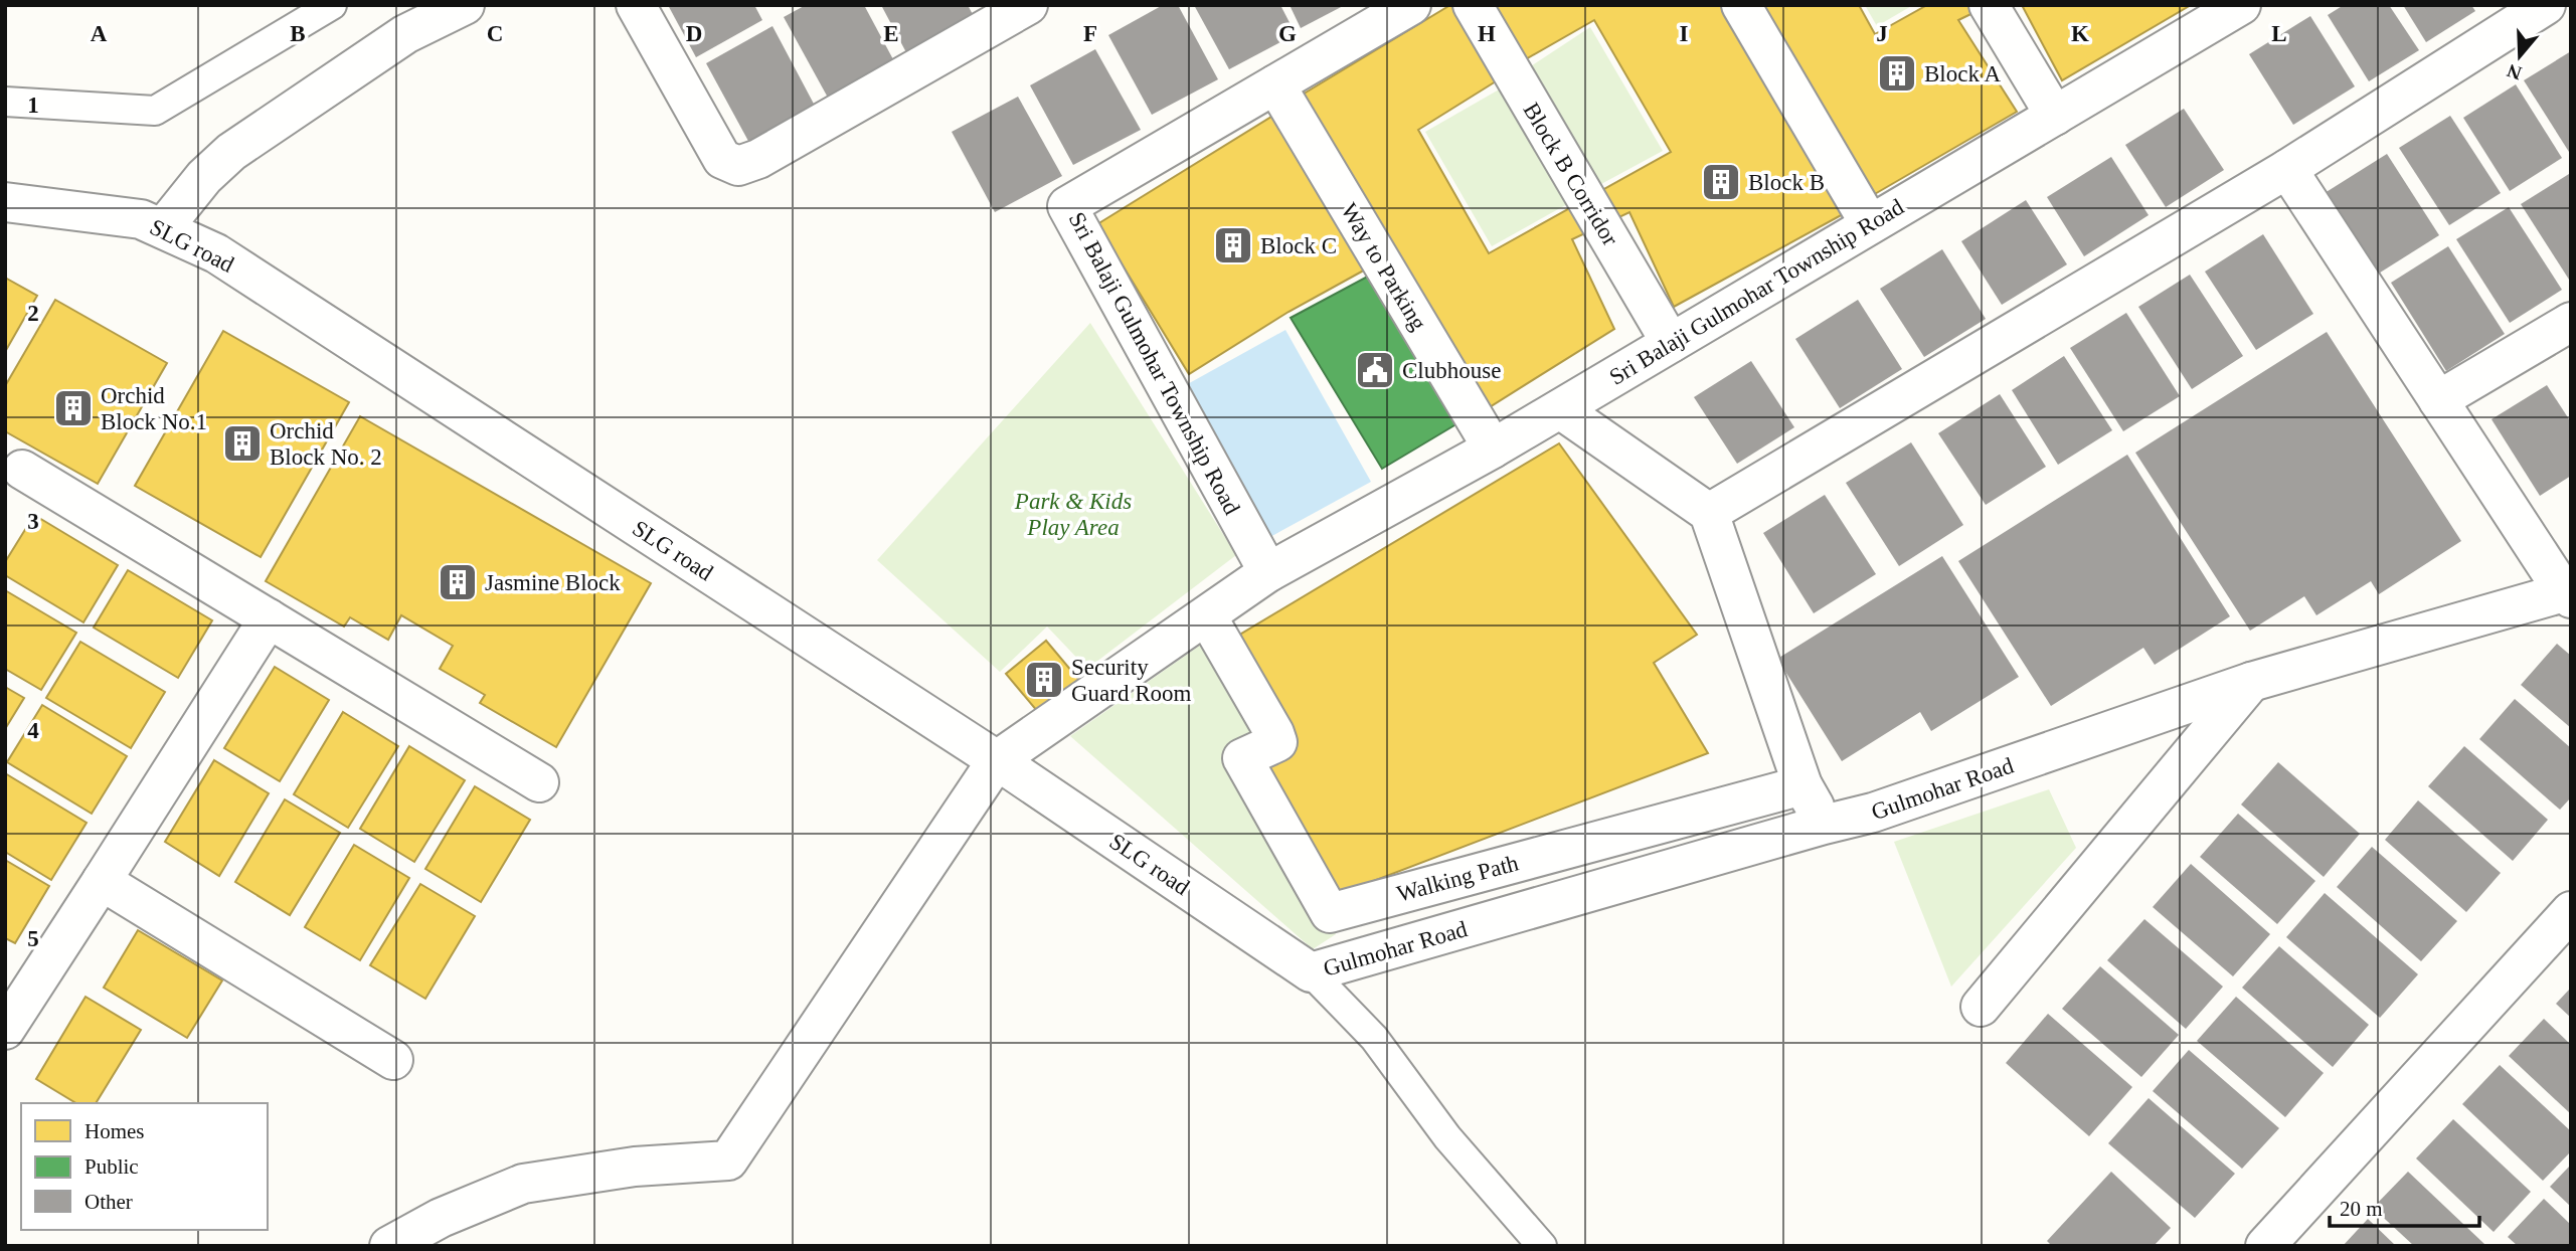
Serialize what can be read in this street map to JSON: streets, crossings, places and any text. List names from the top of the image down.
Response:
{
  "streets": {
    "street": [
      "Block B Corridor",
      "SLG road",
      "Way to Parking",
      "Sri Balaji Gulmohar Township Road",
      "Gulmohar Road",
      "Walking Path"
    ]
  },
  "crossings": [
    ["Block B Corridor", "Sri Balaji Gulmohar Township Road"],
    ["SLG road", "Sri Balaji Gulmohar Township Road"],
    ["SLG road", "Gulmohar Road"],
    ["Way to Parking", "Sri Balaji Gulmohar Township Road"],
    ["Sri Balaji Gulmohar Township Road", "Walking Path"]
  ],
  "parks": ["Park & Kids Play Area"],
  "places": {
    "building": [
      "Block A",
      "Block B",
      "Block C",
      "Orchid Block No.1",
      "Orchid Block No. 2",
      "Jasmine Block",
      "Security Guard Room"
    ],
    "public building": ["Clubhouse"]
  },
  "legend": ["Homes", "Public", "Other"],
  "scale_bar": "20 m",
  "north": "bottom",
  "grid": {
    "columns": [
      "A",
      "B",
      "C",
      "D",
      "E",
      "F",
      "G",
      "H",
      "I",
      "J",
      "K",
      "L"
    ],
    "rows": [
      "1",
      "2",
      "3",
      "4",
      "5"
    ]
  }
}
